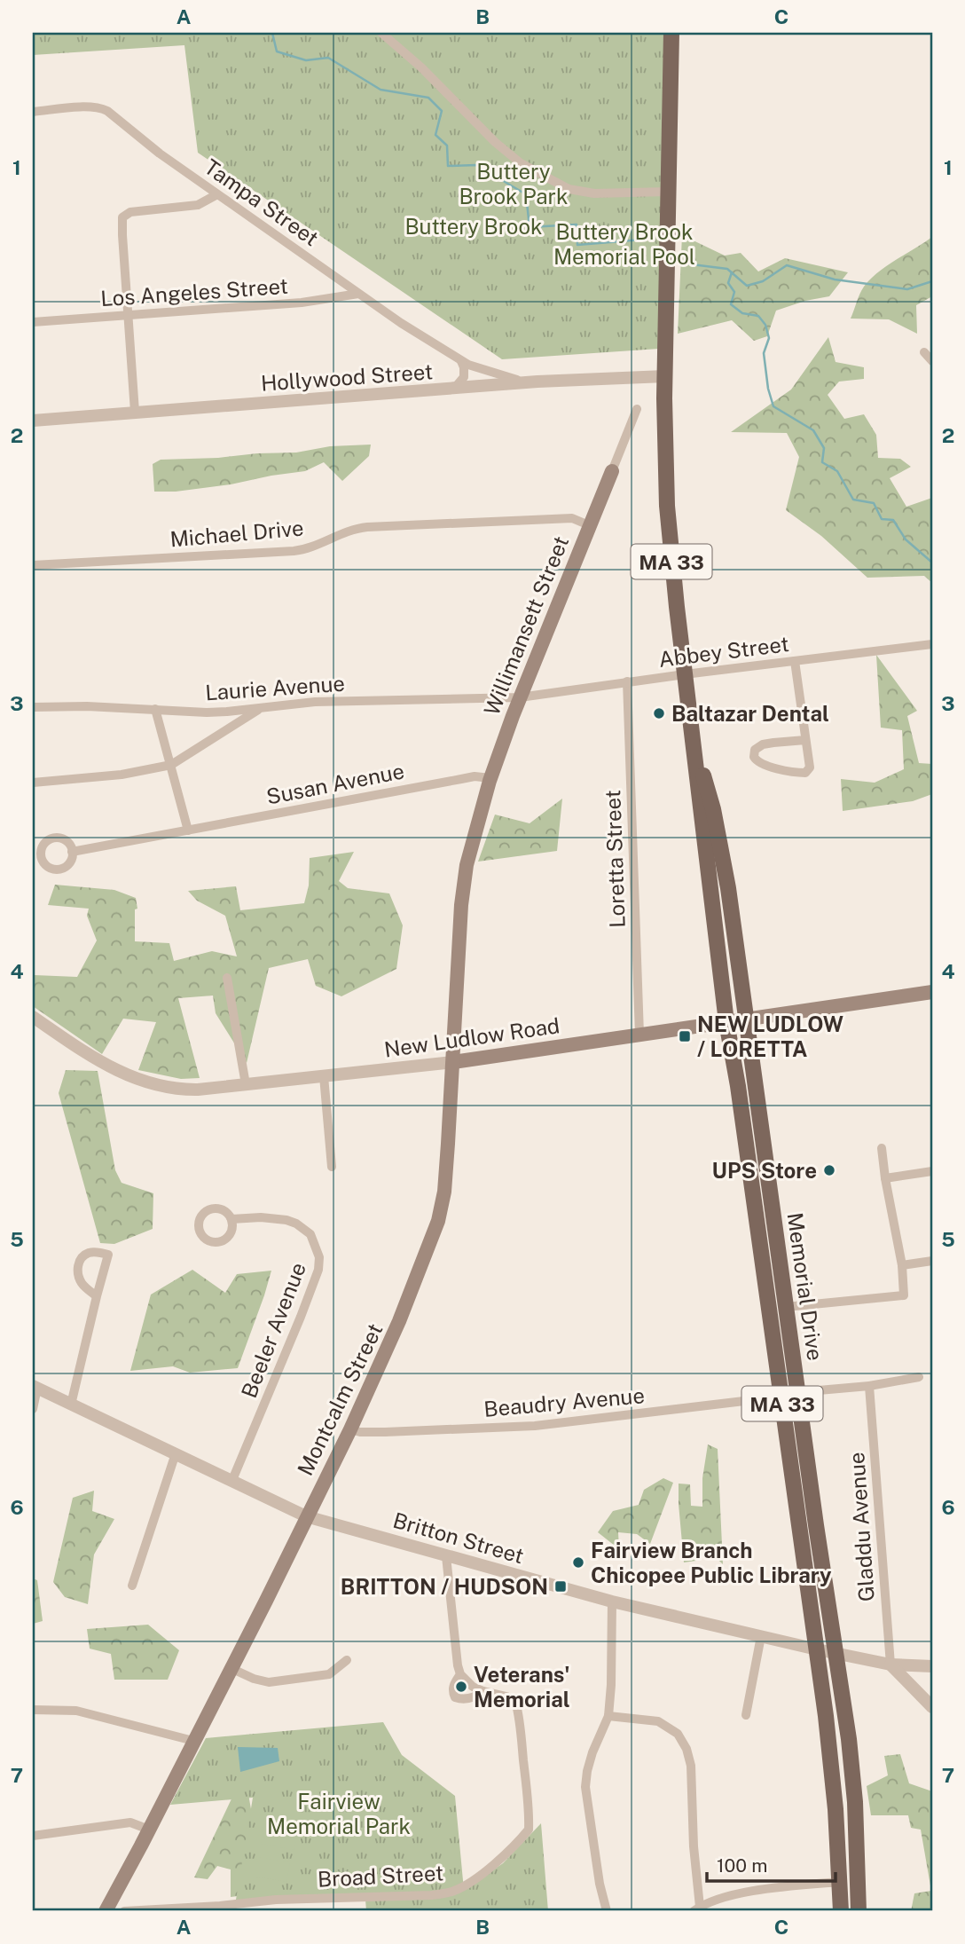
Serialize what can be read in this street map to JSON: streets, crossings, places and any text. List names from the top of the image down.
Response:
{
  "streets": {
    "main road": [
      "MA 33",
      "Willimansett Street",
      "New Ludlow Road",
      "Memorial Drive",
      "Montcalm Street"
    ],
    "street": [
      "Tampa Street",
      "Los Angeles Street",
      "Hollywood Street",
      "Michael Drive",
      "Abbey Street",
      "Laurie Avenue",
      "Susan Avenue",
      "Loretta Street",
      "Beeler Avenue",
      "Beaudry Avenue",
      "Gladdu Avenue",
      "Britton Street",
      "Broad Street"
    ]
  },
  "crossings": [
    ["Tampa Street", "Los Angeles Street"],
    ["Tampa Street", "Hollywood Street"],
    ["Hollywood Street", "MA 33"],
    ["Hollywood Street", "Memorial Drive"],
    ["Michael Drive", "Willimansett Street"],
    ["MA 33", "Memorial Drive"],
    ["Willimansett Street", "Abbey Street"],
    ["Willimansett Street", "Laurie Avenue"],
    ["Willimansett Street", "Susan Avenue"],
    ["Willimansett Street", "Montcalm Street"],
    ["Abbey Street", "Laurie Avenue"],
    ["Abbey Street", "Loretta Street"],
    ["Abbey Street", "Memorial Drive"],
    ["Loretta Street", "New Ludlow Road"],
    ["New Ludlow Road", "Memorial Drive"],
    ["New Ludlow Road", "Montcalm Street"],
    ["Memorial Drive", "Beaudry Avenue"],
    ["Memorial Drive", "Britton Street"],
    ["Beeler Avenue", "Britton Street"],
    ["Montcalm Street", "Beaudry Avenue"],
    ["Montcalm Street", "Britton Street"],
    ["Gladdu Avenue", "Britton Street"]
  ],
  "parks": [
    "Buttery Brook Park",
    "Buttery Brook",
    "Buttery Brook Memorial Pool",
    "Fairview Memorial Park"
  ],
  "places": {
    "other": [
      "Baltazar Dental",
      "UPS Store",
      "Fairview Branch Chicopee Public Library",
      "Veterans' Memorial"
    ],
    "transit": ["NEW LUDLOW / LORETTA", "BRITTON / HUDSON"]
  },
  "scale_bar": "100 m",
  "grid": {
    "columns": ["A", "B", "C"],
    "rows": [
      "1",
      "2",
      "3",
      "4",
      "5",
      "6",
      "7"
    ]
  }
}
